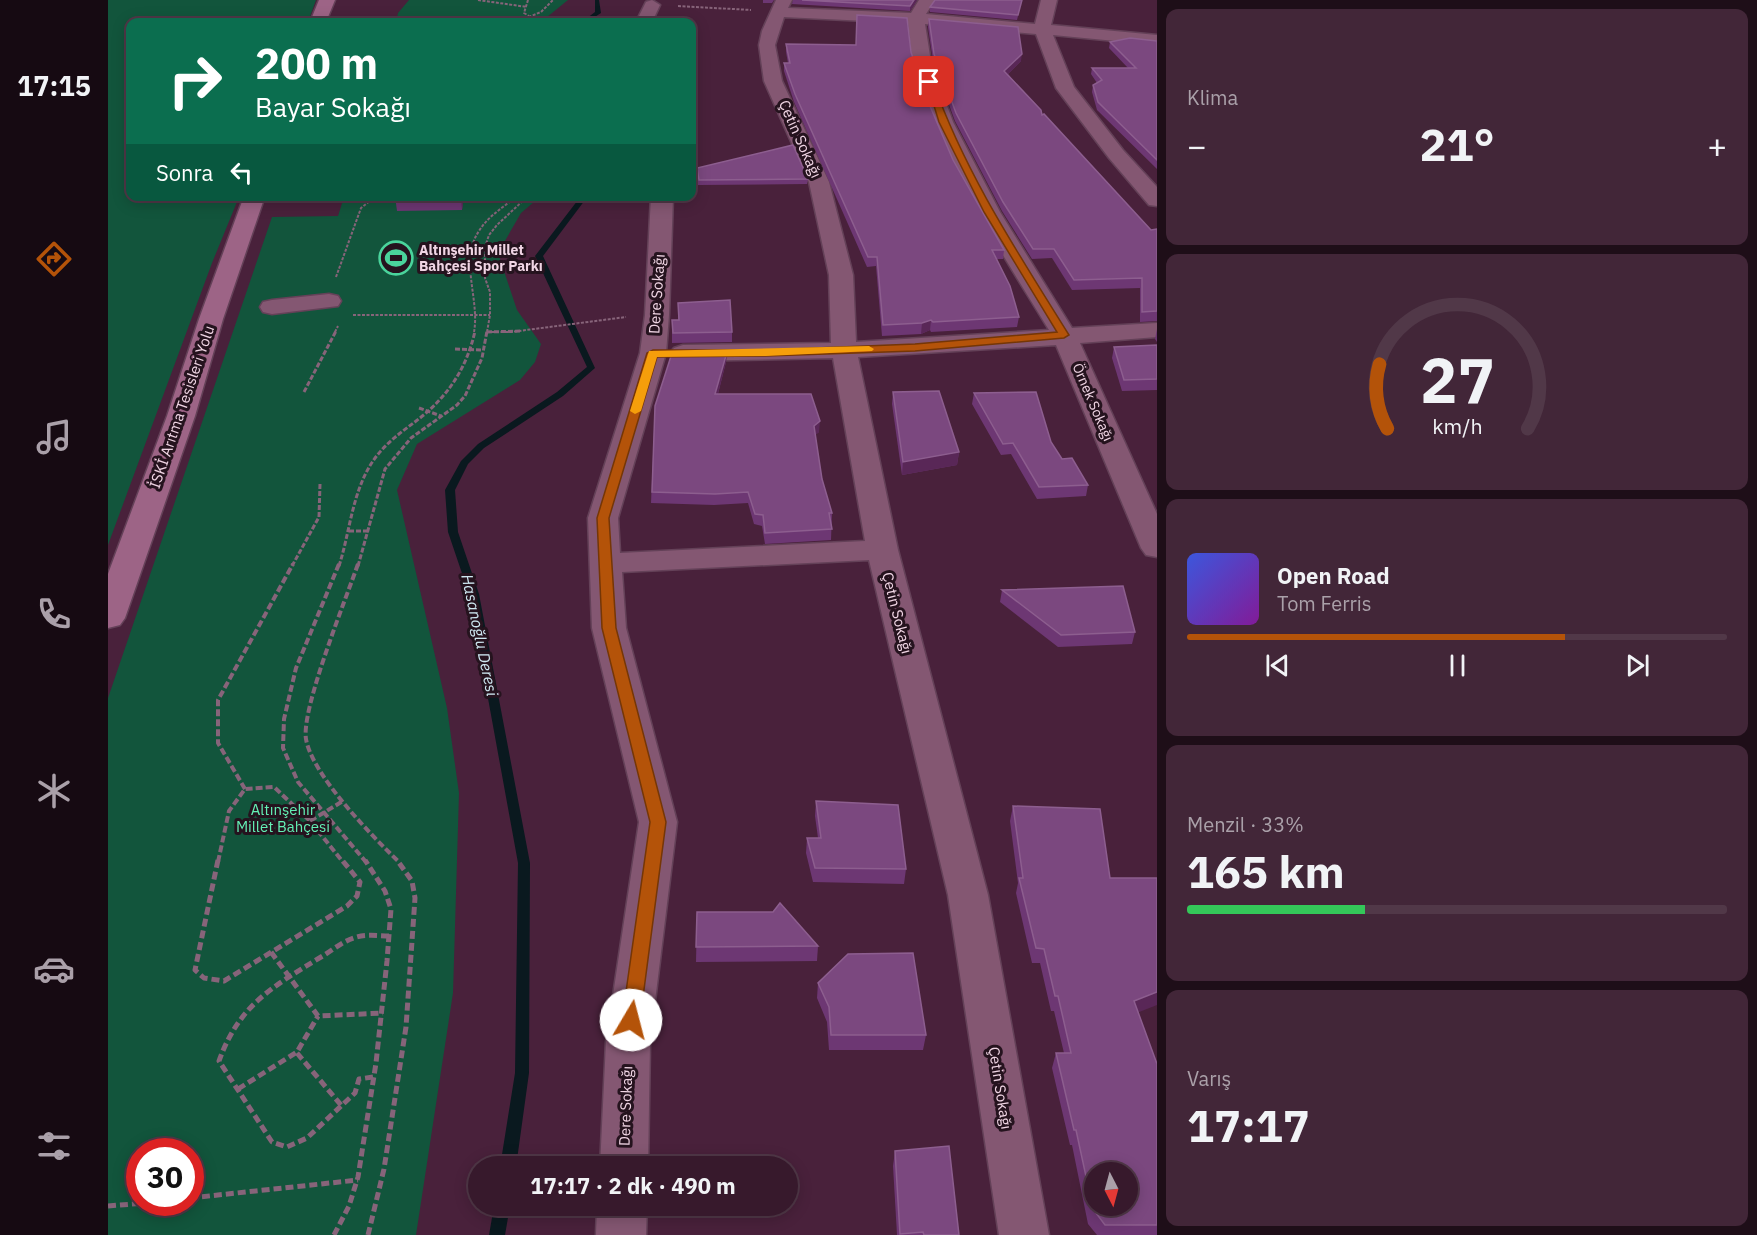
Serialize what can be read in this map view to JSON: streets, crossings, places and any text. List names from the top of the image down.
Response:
{
  "streets": {
    "main road": ["İSKİ Arıtma Tesisleri Yolu"],
    "street": ["Çetin Sokağı", "Dere Sokağı", "Örnek Sokağı"]
  },
  "water": ["Hasanoğlu Deresi"],
  "parks": ["Altınşehir Millet Bahçesi"],
  "places": {
    "sports": ["Altınşehir Millet Bahçesi Spor Parkı"]
  },
  "north": "bottom",
  "page": {
    "tabs": "17:15",
    "tile": [
      "Klima",
      ["Menzil · 33%", "165 km"],
      ["Varış", "17:17"]
    ],
    "turn": ["200 m", "Bayar Sokağı"],
    "heat": ["−", "21°", "+"],
    "then": "Sonra",
    "song": ["Open Road", "Tom Ferris"],
    "limit": "30",
    "trip": "17:17 · 2 dk · 490 m",
    "gauge": ["27", "km/h"]
  }
}
